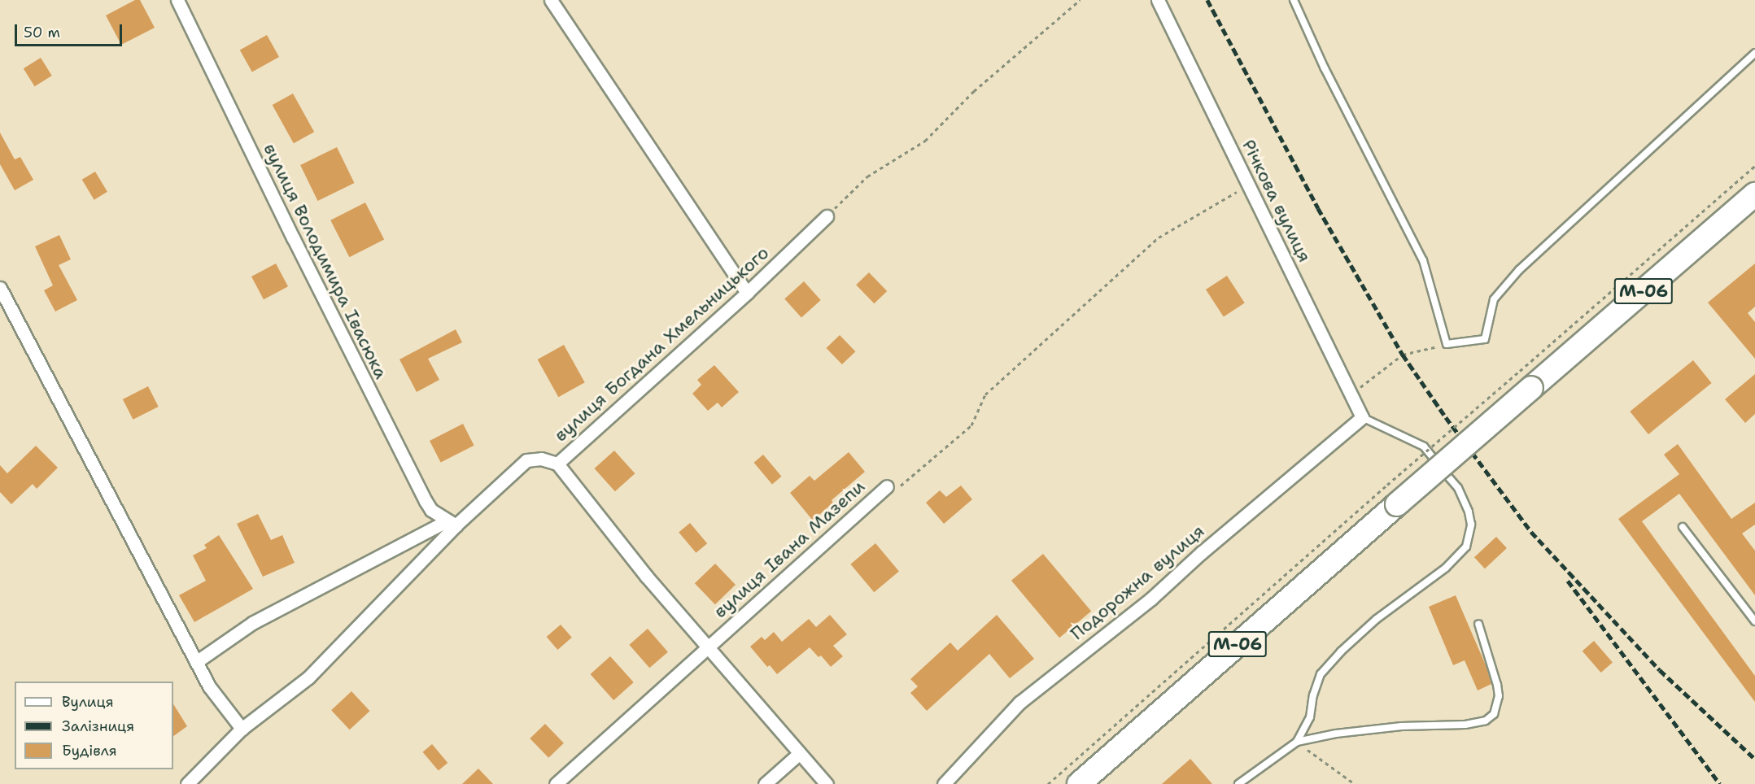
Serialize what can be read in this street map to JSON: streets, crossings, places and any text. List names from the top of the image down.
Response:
{
  "streets": {
    "highway": ["М-06"],
    "street": [
      "Річкова вулиця",
      "вулиця Володимира Івасюка",
      "вулиця Богдана Хмельницького",
      "вулиця Івана Мазепи",
      "Подорожна вулиця"
    ]
  },
  "crossings": [
    ["Річкова вулиця", "вулиця Івана Мазепи"],
    ["Річкова вулиця", "Подорожна вулиця"],
    ["вулиця Володимира Івасюка", "вулиця Богдана Хмельницького"]
  ],
  "legend": ["Вулиця", "Залізниця", "Будівля"],
  "scale_bar": "50 m"
}
